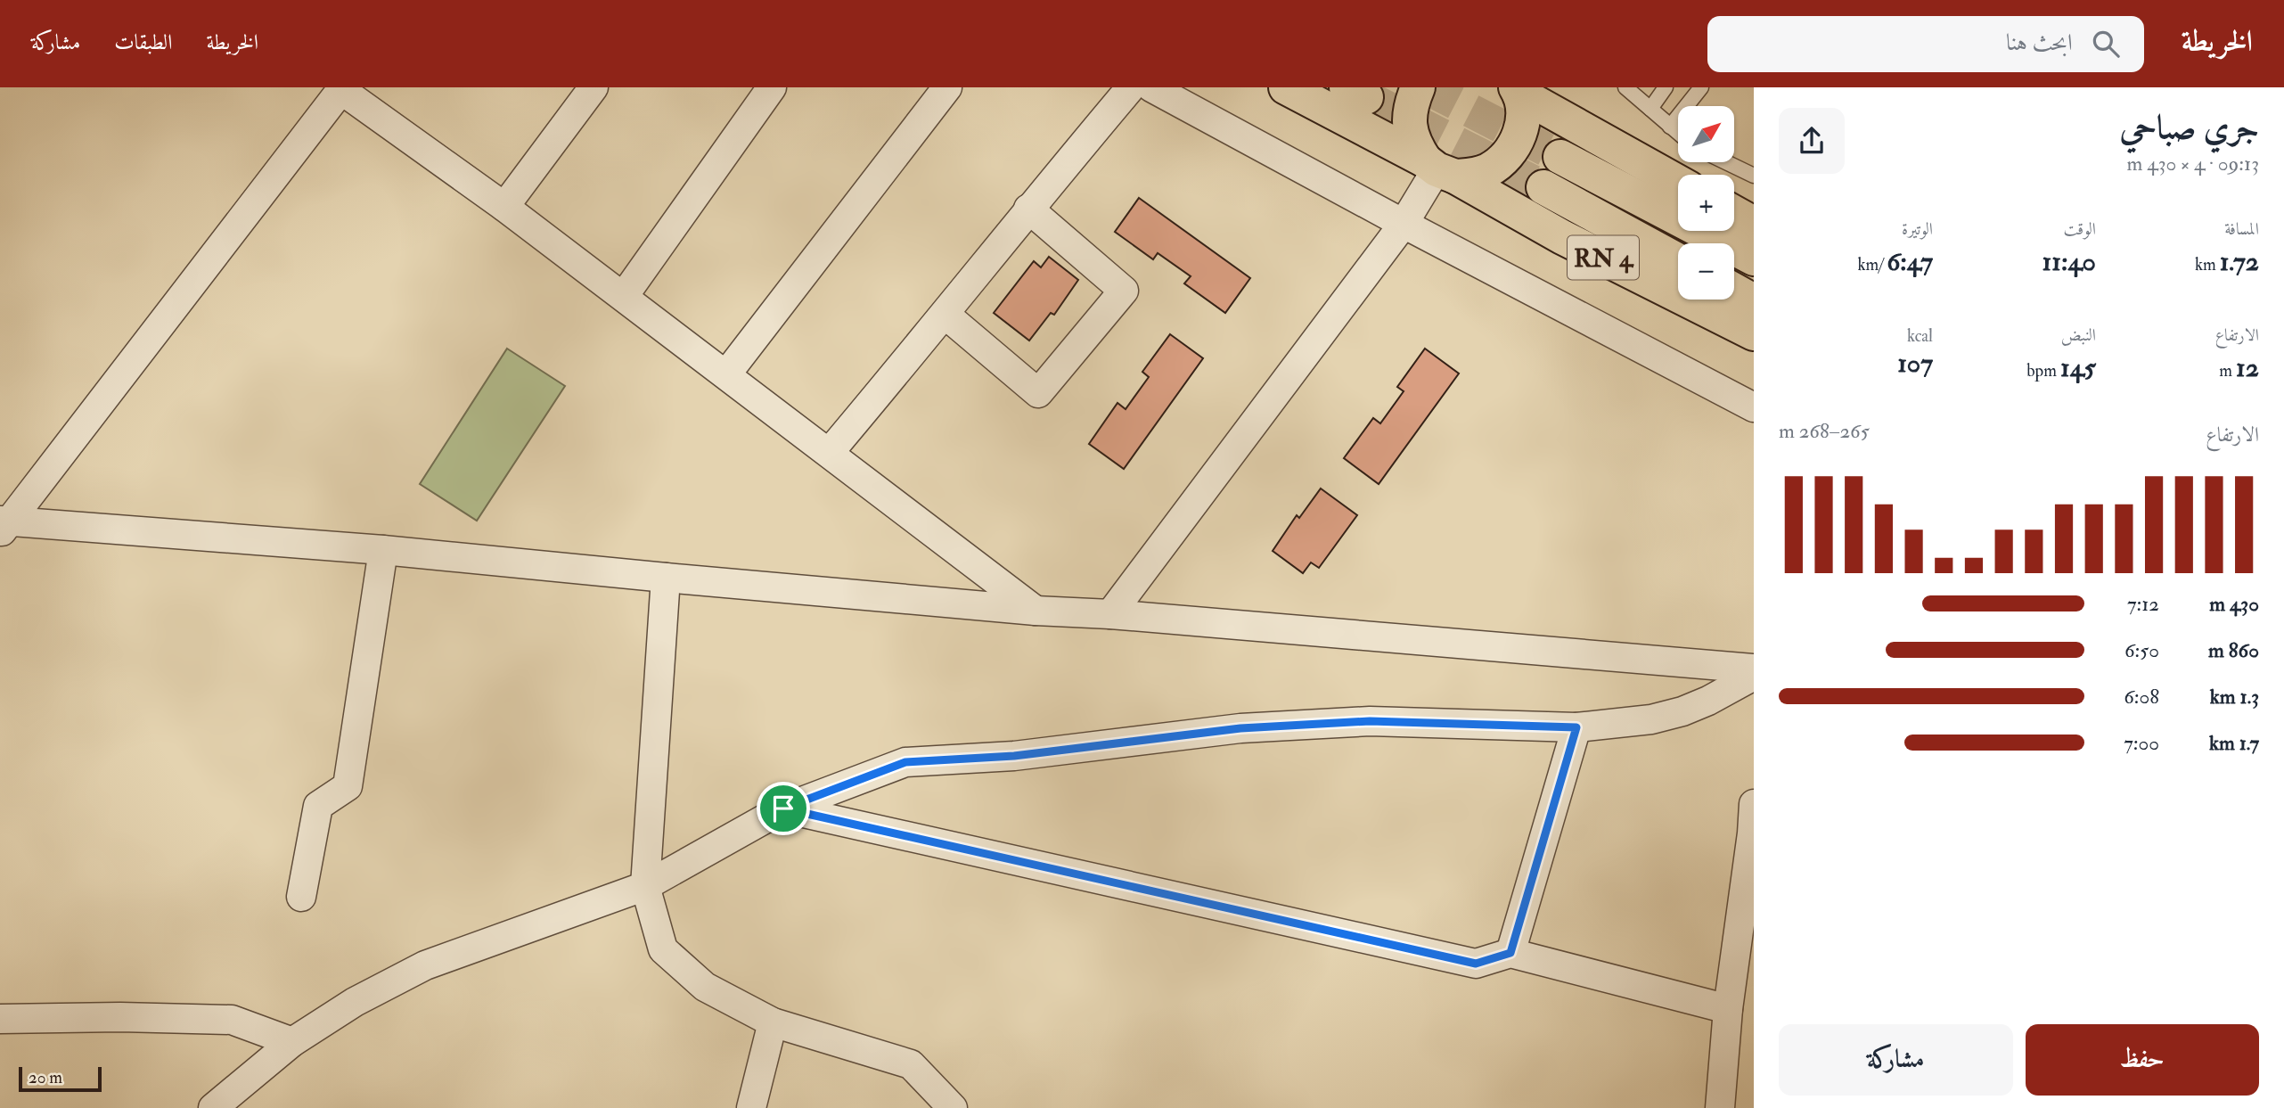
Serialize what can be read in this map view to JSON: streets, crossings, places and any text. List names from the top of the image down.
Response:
{
  "streets": {
    "main road": ["RN 4"]
  },
  "scale_bar": "20 m",
  "north": "top right",
  "page": {
    "header": "الخريطة",
    "search": "ابحث هنا",
    "nav": ["الخريطة", "الطبقات", "مشاركة"],
    "heading": ["جري صباحي", "09:13 · 4 × 430 m"],
    "map_buttons": ["+", "−"],
    "stats": [
      ["المسافة", "1.72 km"],
      ["الوقت", "11:40"],
      ["الوتيرة", "6:47 /km"],
      ["الارتفاع", "12 m"],
      ["النبض", "145 bpm"],
      ["kcal", "107"]
    ],
    "chart": ["الارتفاع", "265–268 m"],
    "list": [
      {
        "name": "430 m",
        "note": "7:12"
      },
      {
        "name": "860 m",
        "note": "6:50"
      },
      {
        "name": "1.3 km",
        "note": "6:08"
      },
      {
        "name": "1.7 km",
        "note": "7:00"
      }
    ],
    "buttons": ["حفظ", "مشاركة"],
    "scale": "20 m"
  }
}
